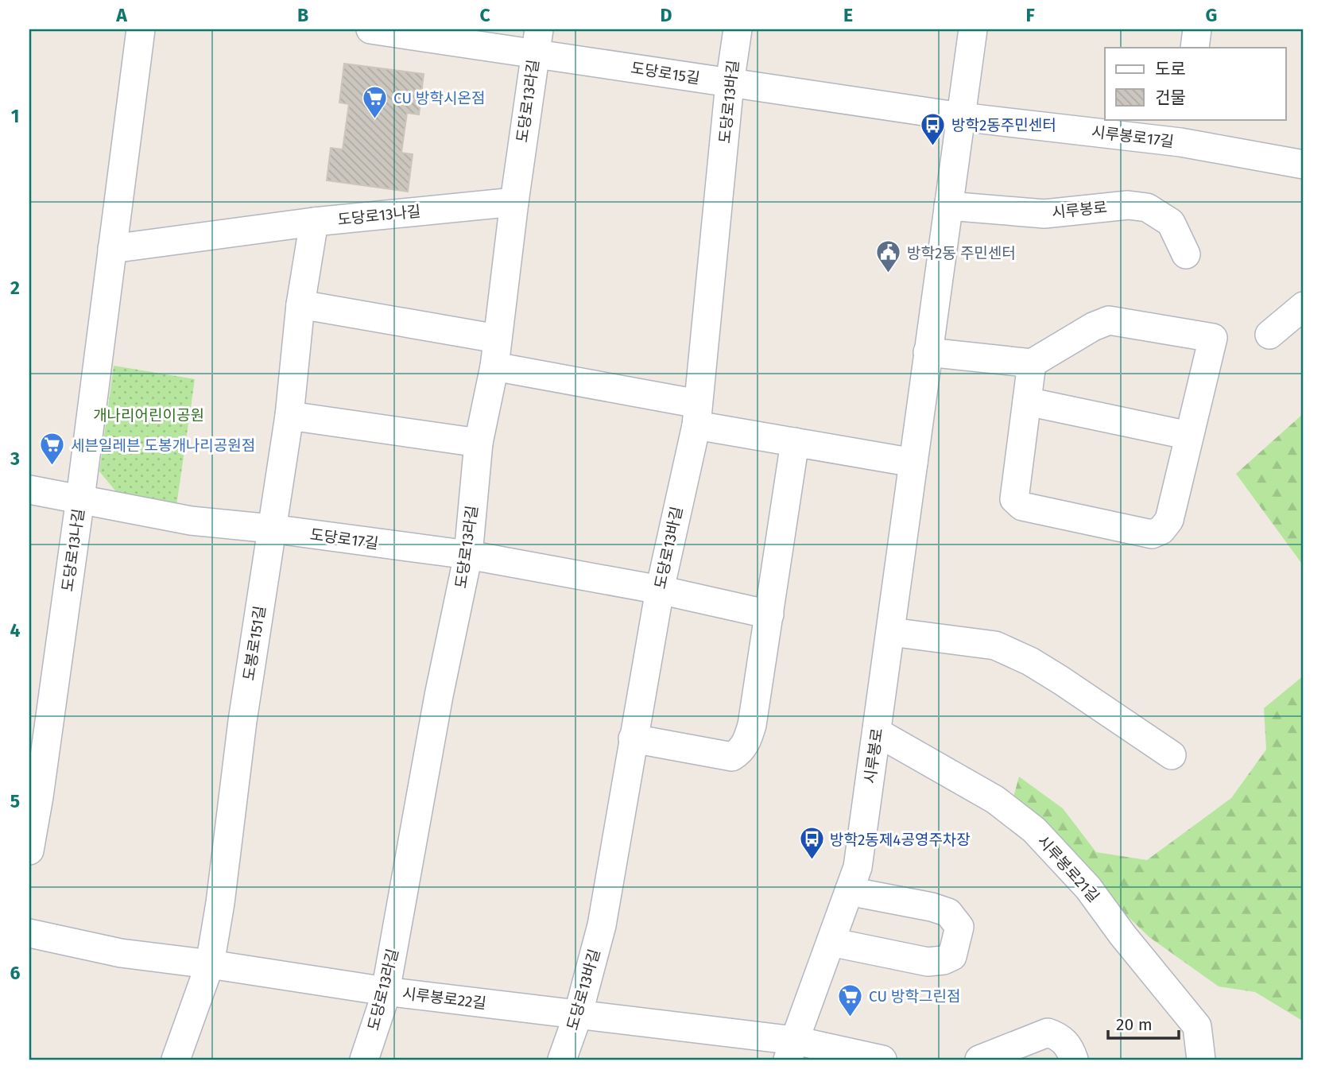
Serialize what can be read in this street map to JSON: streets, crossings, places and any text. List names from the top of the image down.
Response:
{
  "streets": {
    "street": [
      "도당로15길",
      "도당로13라길",
      "도당로13바길",
      "시루봉로17길",
      "시루봉로",
      "도당로13나길",
      "도당로17길",
      "도봉로151길",
      "시루봉로21길",
      "시루봉로22길"
    ]
  },
  "crossings": [
    ["도당로15길", "도당로13라길"],
    ["도당로15길", "도당로13바길"],
    ["도당로15길", "시루봉로17길"],
    ["도당로15길", "시루봉로"],
    ["도당로13라길", "도당로13나길"],
    ["도당로13라길", "도당로17길"],
    ["도당로13라길", "시루봉로22길"],
    ["도당로13바길", "도당로17길"],
    ["도당로13바길", "시루봉로22길"],
    ["시루봉로17길", "시루봉로"],
    ["시루봉로", "시루봉로21길"],
    ["시루봉로", "시루봉로22길"],
    ["도당로13나길", "도당로17길"],
    ["도당로13나길", "도봉로151길"],
    ["도당로17길", "도봉로151길"],
    ["도봉로151길", "시루봉로22길"]
  ],
  "parks": ["개나리어린이공원"],
  "places": {
    "supermarket": ["CU 방학시온점", "세븐일레븐 도봉개나리공원점", "CU 방학그린점"],
    "bus stop": ["방학2동주민센터", "방학2동제4공영주차장"],
    "public building": ["방학2동 주민센터"]
  },
  "legend": ["도로", "건물"],
  "scale_bar": "20 m",
  "grid": {
    "columns": [
      "A",
      "B",
      "C",
      "D",
      "E",
      "F",
      "G"
    ],
    "rows": [
      "1",
      "2",
      "3",
      "4",
      "5",
      "6"
    ]
  }
}
